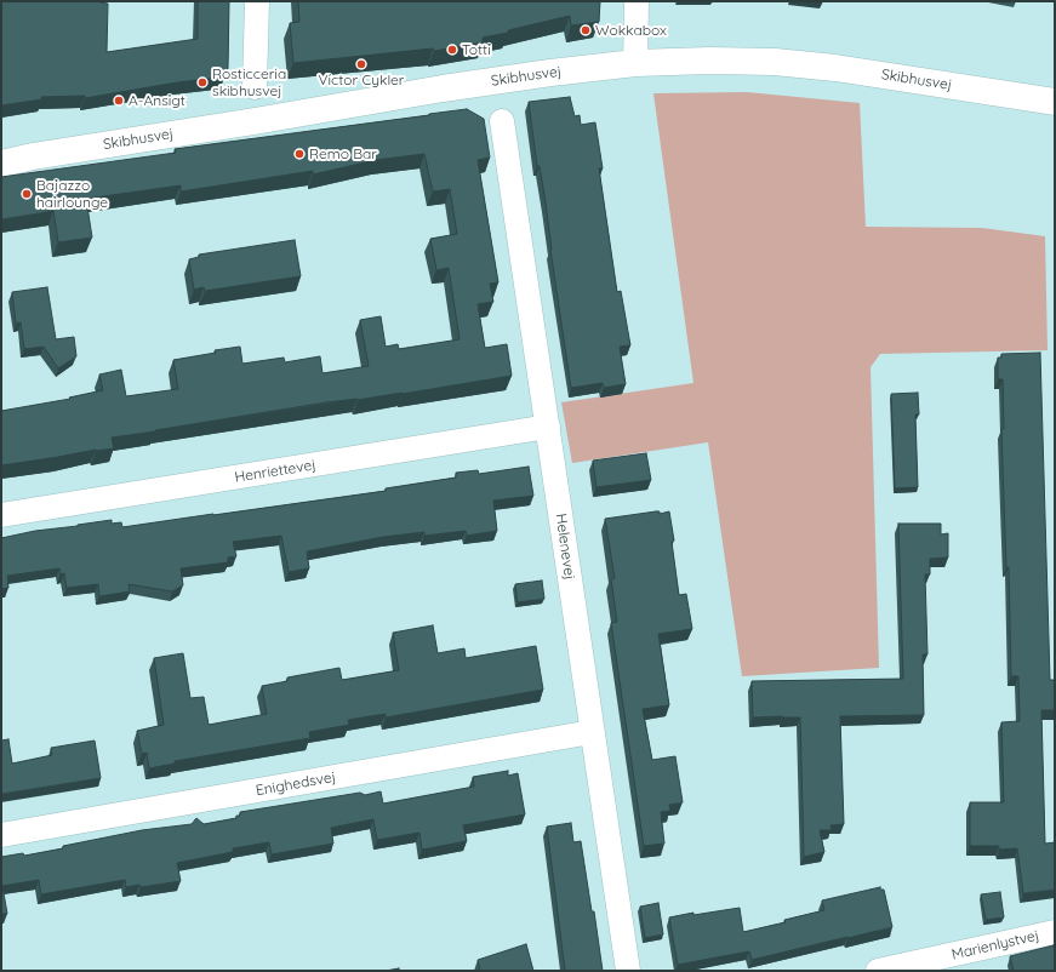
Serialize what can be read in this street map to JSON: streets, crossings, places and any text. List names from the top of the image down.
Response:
{
  "streets": {
    "street": [
      "Skibhusvej",
      "Henriettevej",
      "Helenevej",
      "Enighedsvej",
      "Marienlystvej"
    ]
  },
  "crossings": [
    ["Henriettevej", "Helenevej"],
    ["Helenevej", "Enighedsvej"]
  ],
  "places": [
    "Wokkabox",
    "Totti",
    "Victor Cykler",
    "Rosticceria skibhusvej",
    "A-Ansigt",
    "Remo Bar",
    "Bajazzo hairlounge"
  ]
}
